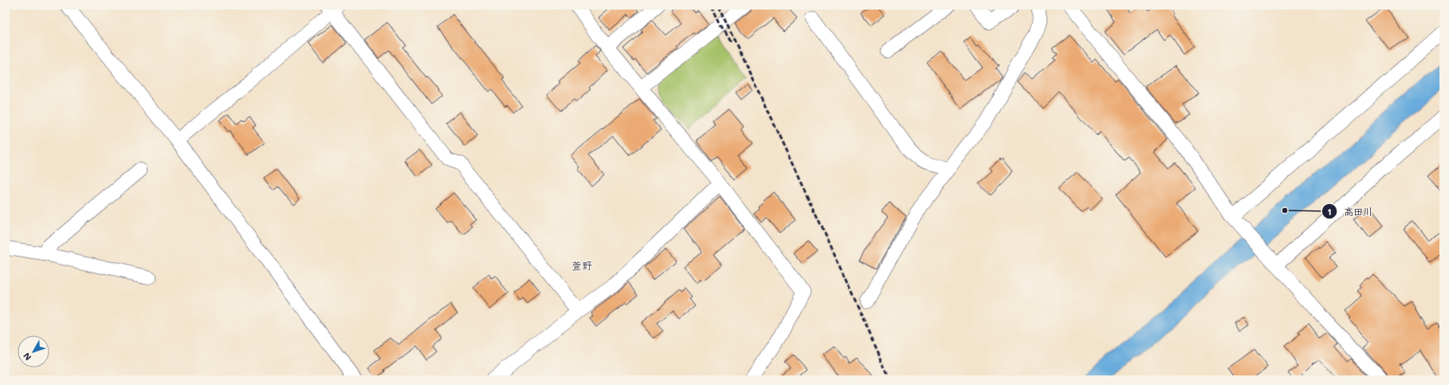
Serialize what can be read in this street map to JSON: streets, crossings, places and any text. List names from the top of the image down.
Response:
{
  "districts": ["萱野"],
  "places": ["高田川"],
  "north": "bottom left"
}
